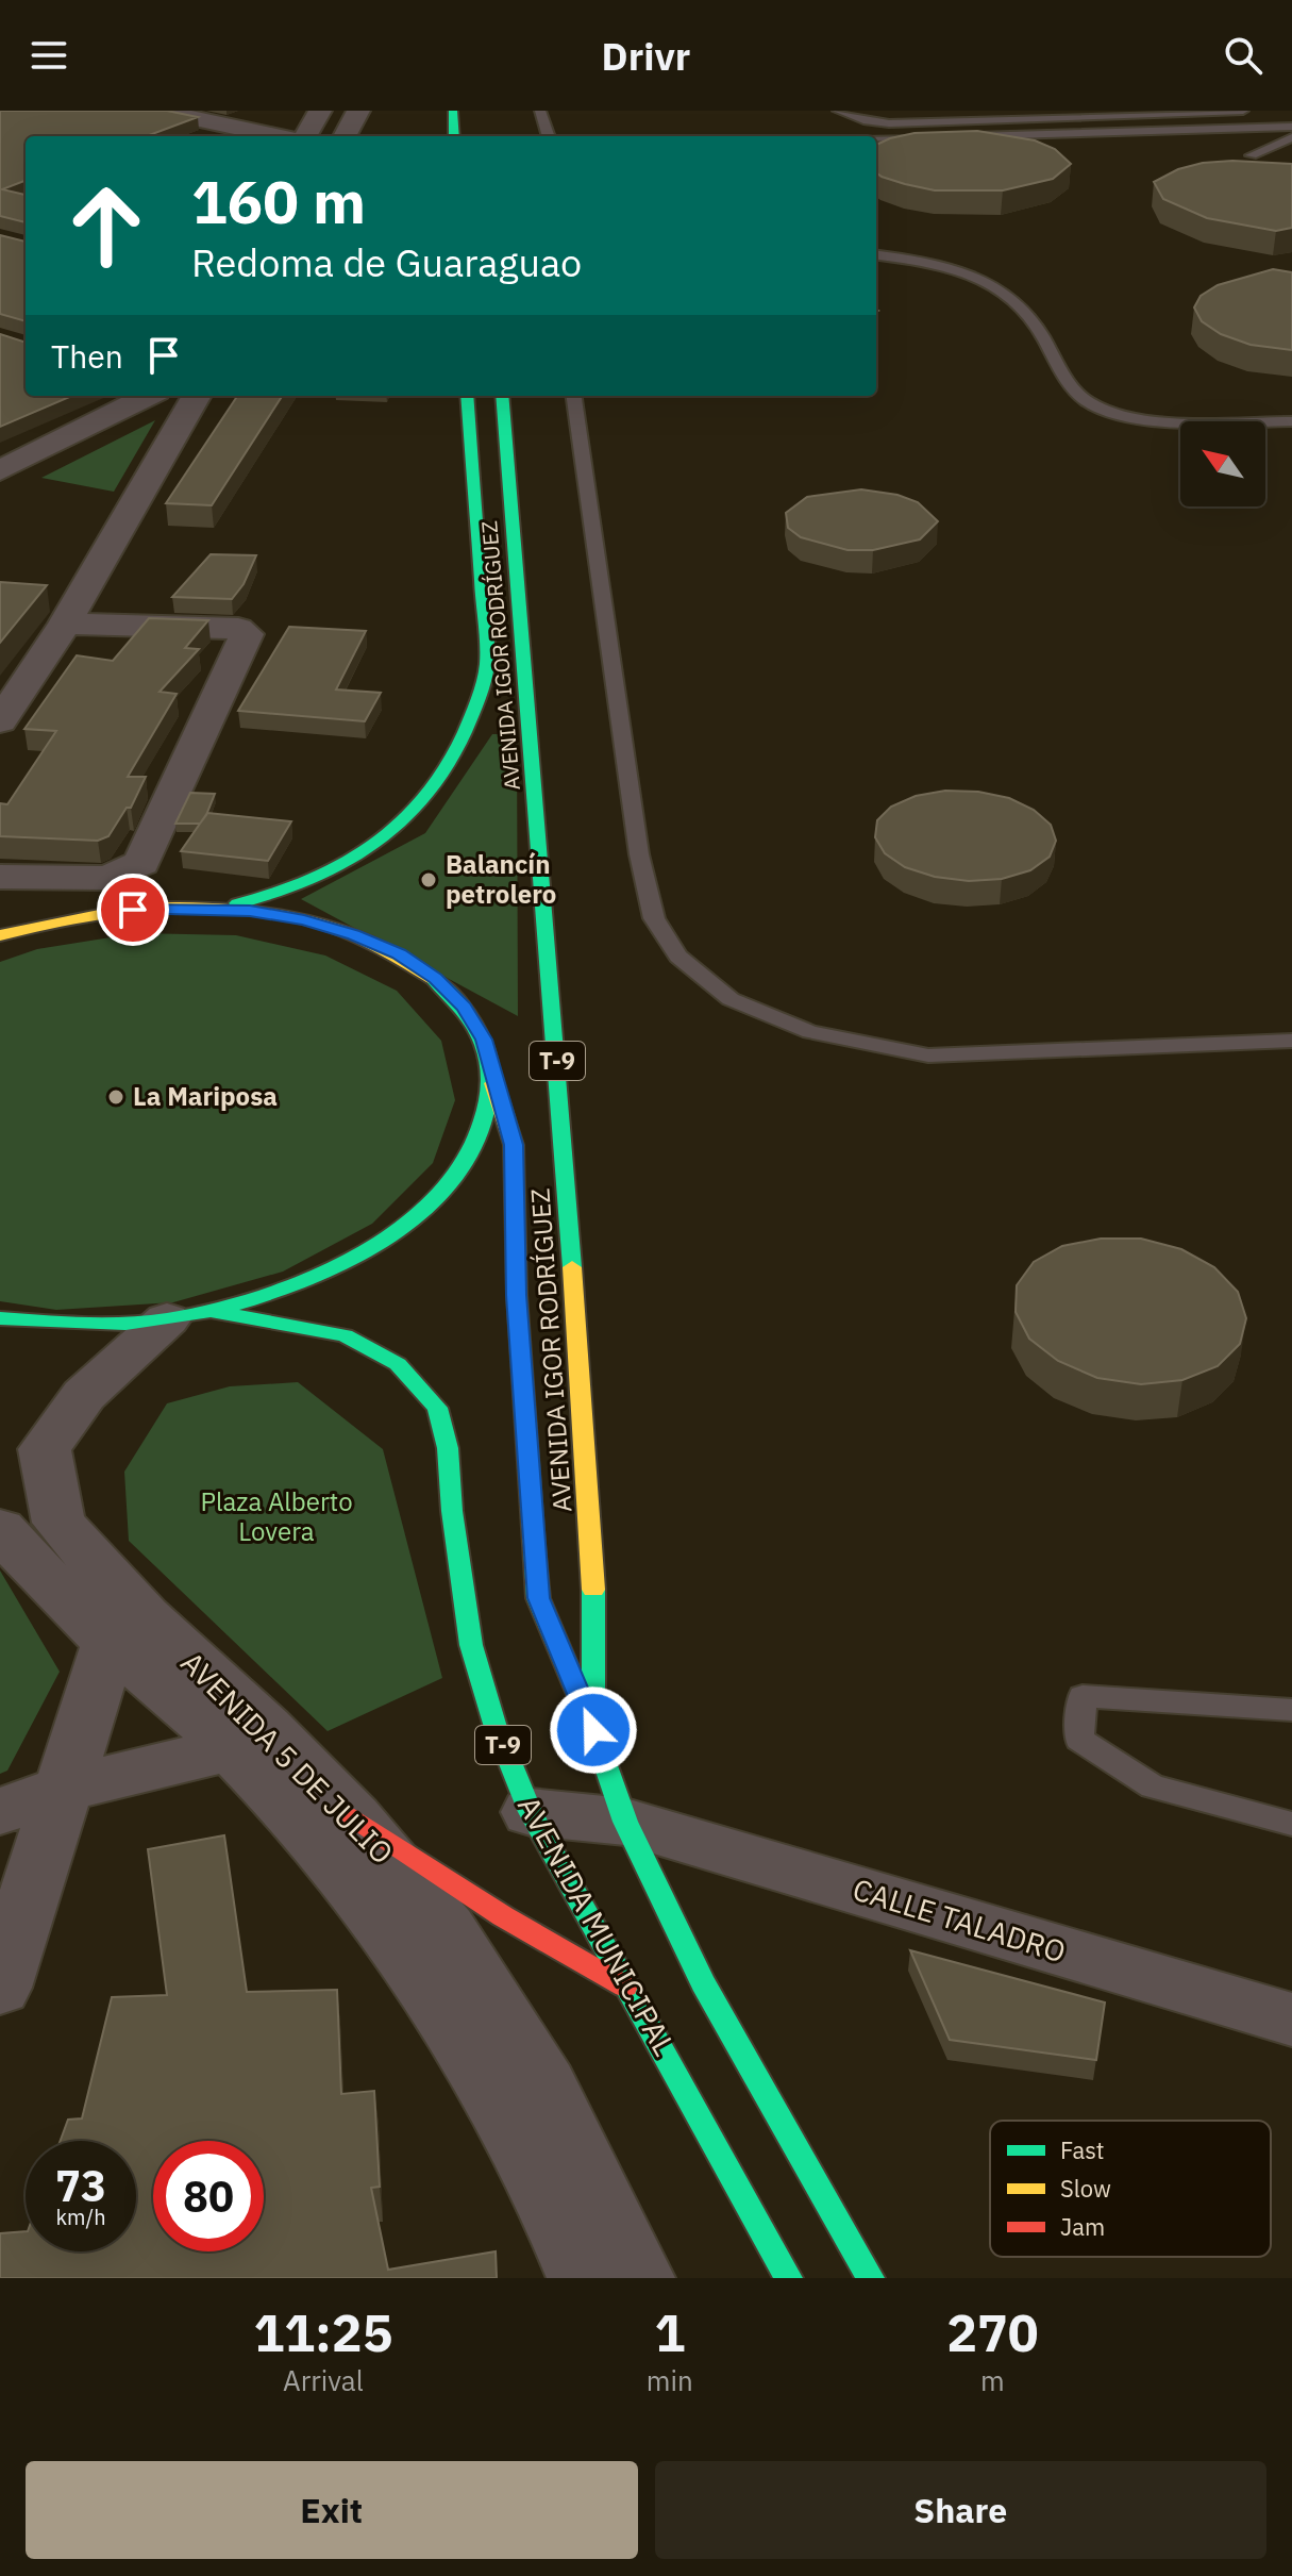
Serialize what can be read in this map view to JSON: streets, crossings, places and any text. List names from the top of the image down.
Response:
{
  "streets": {
    "highway": ["AVENIDA IGOR RODRÍGUEZ", "T-9", "AVENIDA MUNICIPAL"],
    "street": ["AVENIDA 5 DE JULIO", "CALLE TALADRO"]
  },
  "crossings": [
    ["AVENIDA IGOR RODRÍGUEZ", "T-9"],
    ["T-9", "AVENIDA 5 DE JULIO"],
    ["T-9", "CALLE TALADRO"],
    ["T-9", "AVENIDA MUNICIPAL"],
    ["AVENIDA 5 DE JULIO", "AVENIDA MUNICIPAL"],
    ["CALLE TALADRO", "AVENIDA MUNICIPAL"]
  ],
  "parks": ["Plaza Alberto Lovera"],
  "places": ["Balancín petrolero", "La Mariposa"],
  "legend": ["Fast", "Slow", "Jam"],
  "north": "top left",
  "page": {
    "header": "Drivr",
    "turn": ["160 m", "Redoma de Guaraguao"],
    "then": "Then",
    "speed": "73 km/h",
    "limit": "80",
    "eta": [
      "11:25",
      "Arrival",
      "1",
      "min",
      "270",
      "m"
    ],
    "buttons": ["Exit", "Share"]
  }
}
